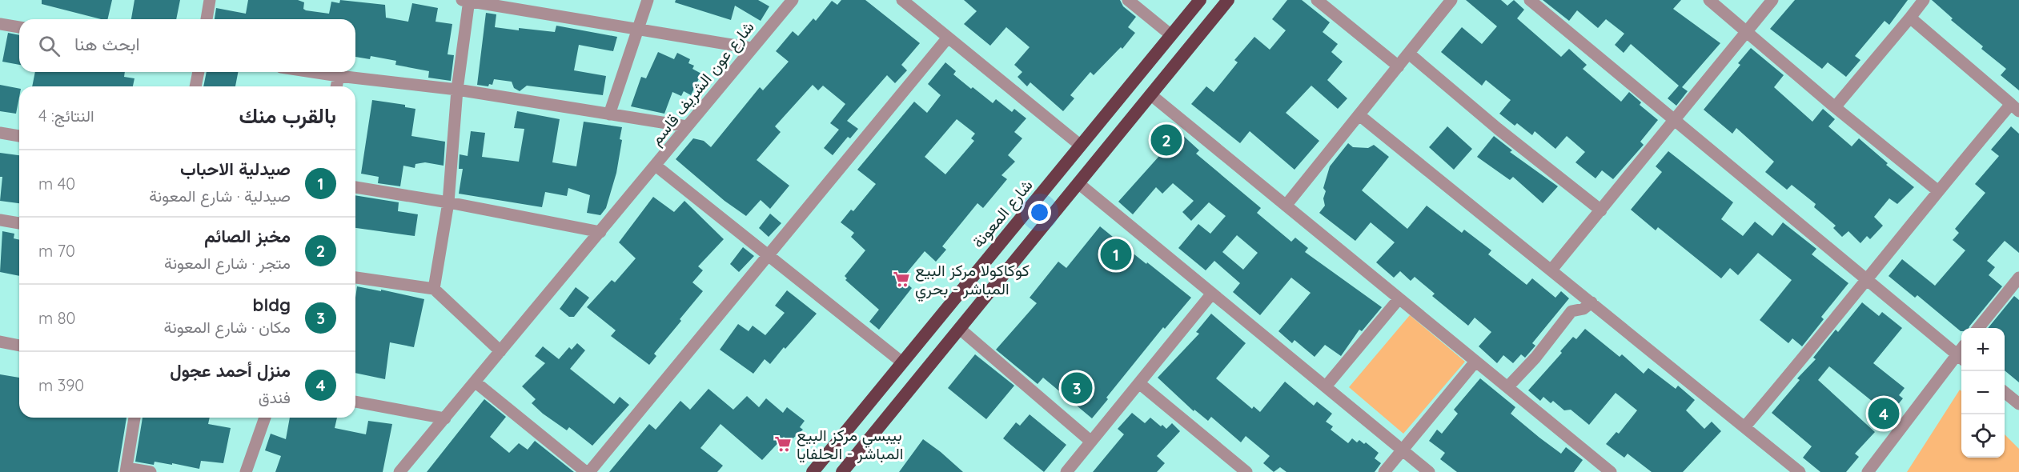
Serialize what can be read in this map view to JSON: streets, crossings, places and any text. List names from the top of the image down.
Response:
{
  "streets": {
    "highway": ["شارع المعونة"],
    "street": ["شارع عون الشريف قاسم"]
  },
  "places": {
    "supermarket": ["كوكاكولا مركز البيع المباشر - بحري", "بيبسي مركز البيع المباشر - الحلفايا"]
  },
  "page": {
    "search": "ابحث هنا",
    "heading": ["بالقرب منك", "النتائج: 4"],
    "pins": [
      "2",
      "1",
      "3",
      "4"
    ],
    "list": [
      {
        "mark": "1",
        "name": "صيدلية الاحباب",
        "note": "صيدلية · شارع المعونة",
        "value": "40 m"
      },
      {
        "mark": "2",
        "name": "مخبز الصائم",
        "note": "متجر · شارع المعونة",
        "value": "70 m"
      },
      {
        "mark": "3",
        "name": "bldg",
        "note": "مكان · شارع المعونة",
        "value": "80 m"
      },
      {
        "mark": "4",
        "name": "منزل أحمد عجول",
        "note": "فندق",
        "value": "390 m"
      }
    ],
    "map_buttons": ["+", "−"]
  }
}
